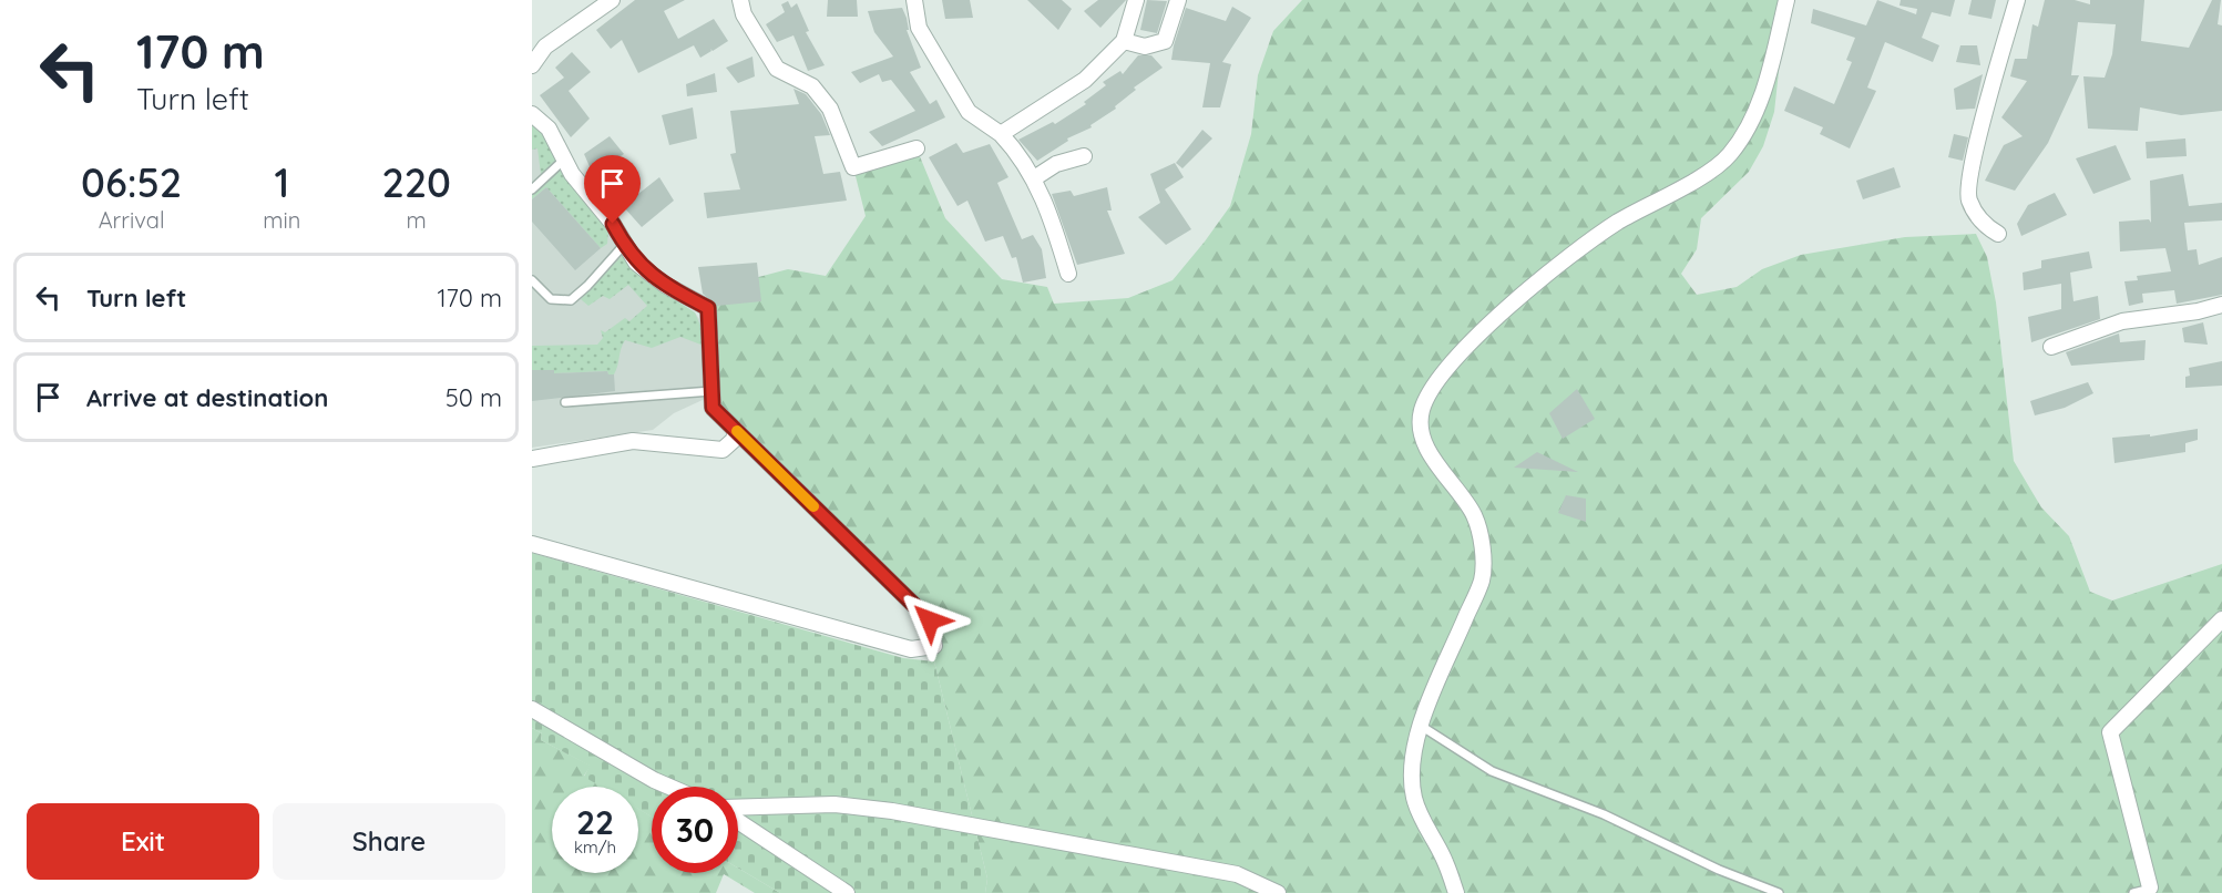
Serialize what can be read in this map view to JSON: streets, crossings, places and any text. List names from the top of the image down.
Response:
{
  "page": {
    "turn": ["170 m", "Turn left"],
    "eta": [
      "06:52",
      "Arrival",
      "1",
      "min",
      "220",
      "m"
    ],
    "list": [
      {
        "name": "Turn left",
        "value": "170 m"
      },
      {
        "name": "Arrive at destination",
        "value": "50 m"
      }
    ],
    "speed": "22 km/h",
    "limit": "30",
    "buttons": ["Exit", "Share"]
  }
}
